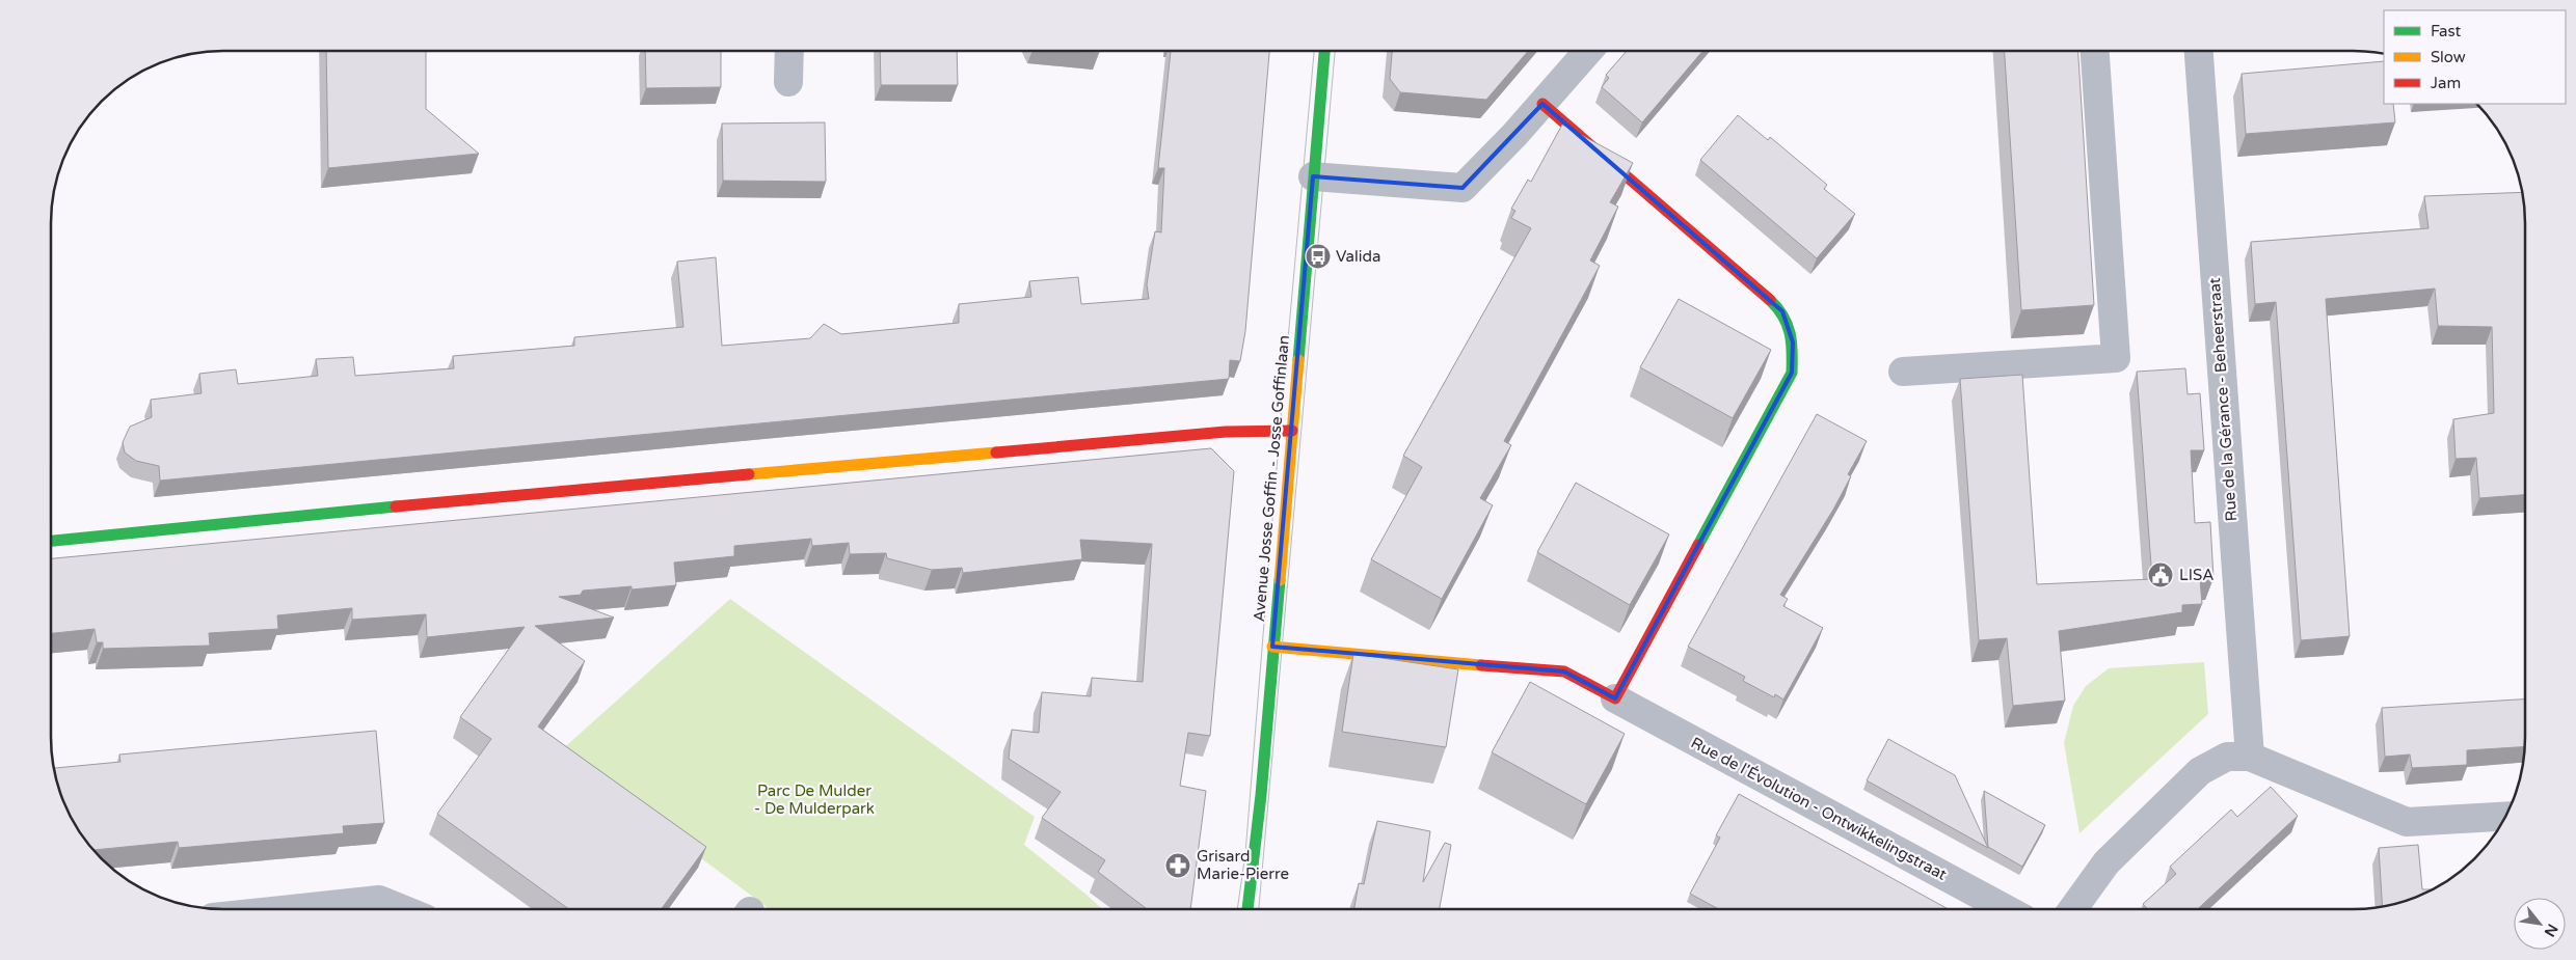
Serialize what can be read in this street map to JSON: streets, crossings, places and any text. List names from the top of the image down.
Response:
{
  "streets": {
    "street": ["Rue de la Gérance - Beheerstraat", "Avenue Josse Goffin - Josse Goffinlaan", "Rue de l'Évolution - Ontwikkelingstraat"]
  },
  "parks": ["Parc De Mulder - De Mulderpark"],
  "places": {
    "bus stop": ["Valida"],
    "public building": ["LISA"],
    "pharmacy": ["Grisard Marie-Pierre"]
  },
  "legend": ["Fast", "Slow", "Jam"],
  "north": "bottom right"
}
